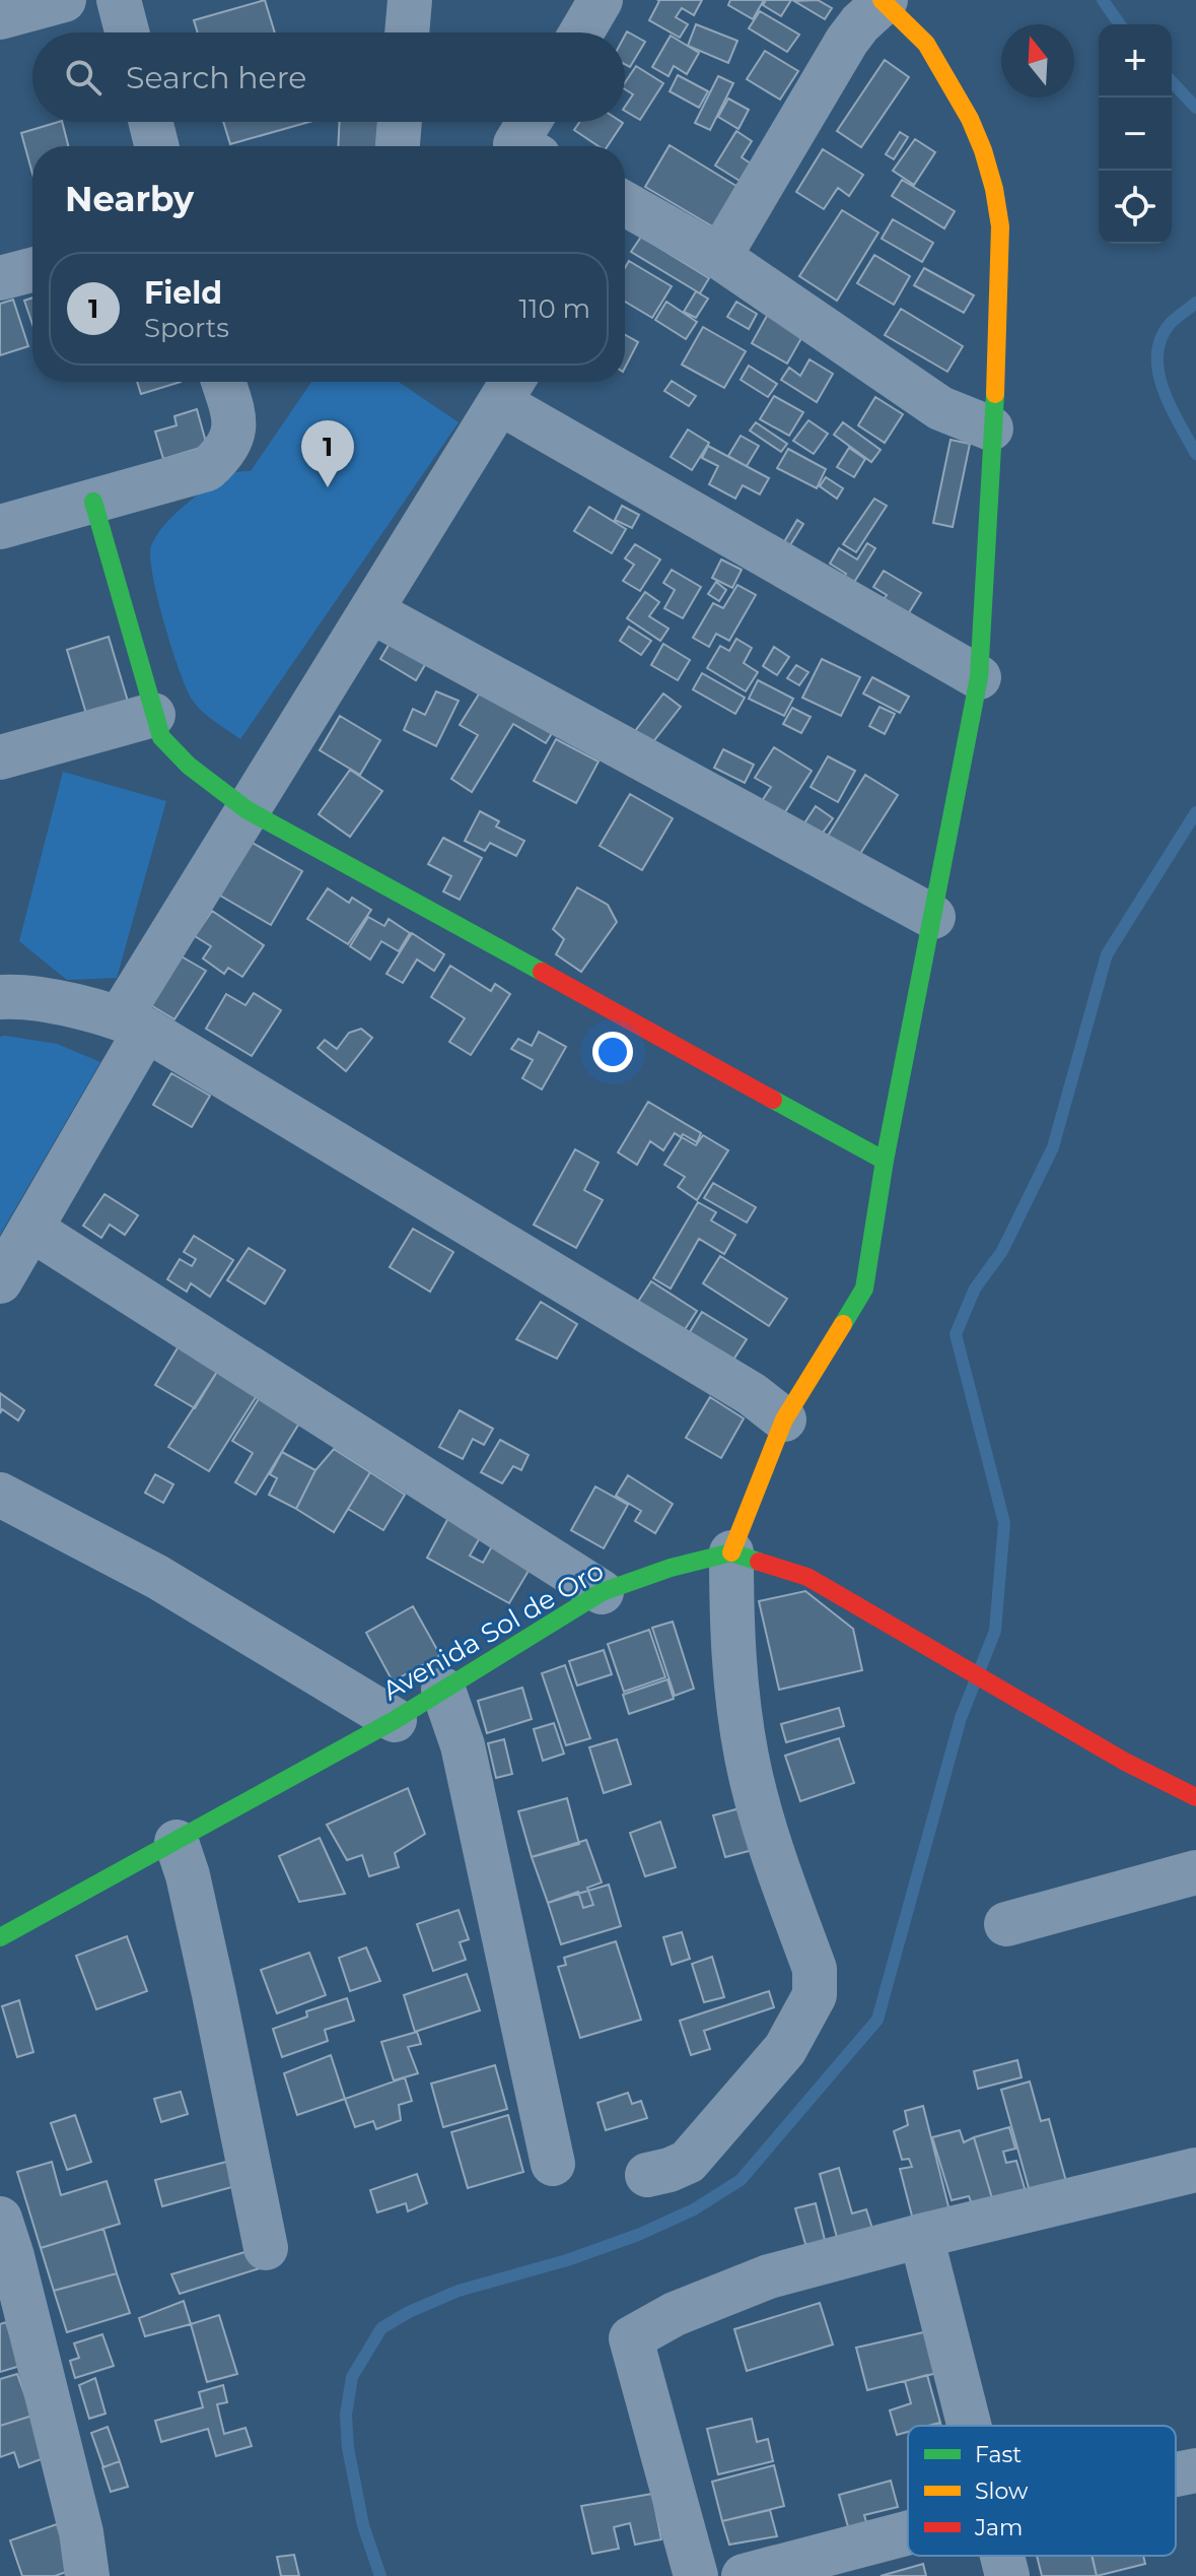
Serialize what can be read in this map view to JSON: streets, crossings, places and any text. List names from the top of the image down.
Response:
{
  "streets": {
    "street": ["Avenida Sol de Oro"]
  },
  "legend": ["Fast", "Slow", "Jam"],
  "north": "top",
  "page": {
    "map_buttons": ["+", "−"],
    "search": "Search here",
    "heading": "Nearby",
    "list": [
      {
        "mark": "1",
        "name": "Field",
        "note": "Sports",
        "value": "110 m"
      }
    ],
    "pins": "1"
  }
}
